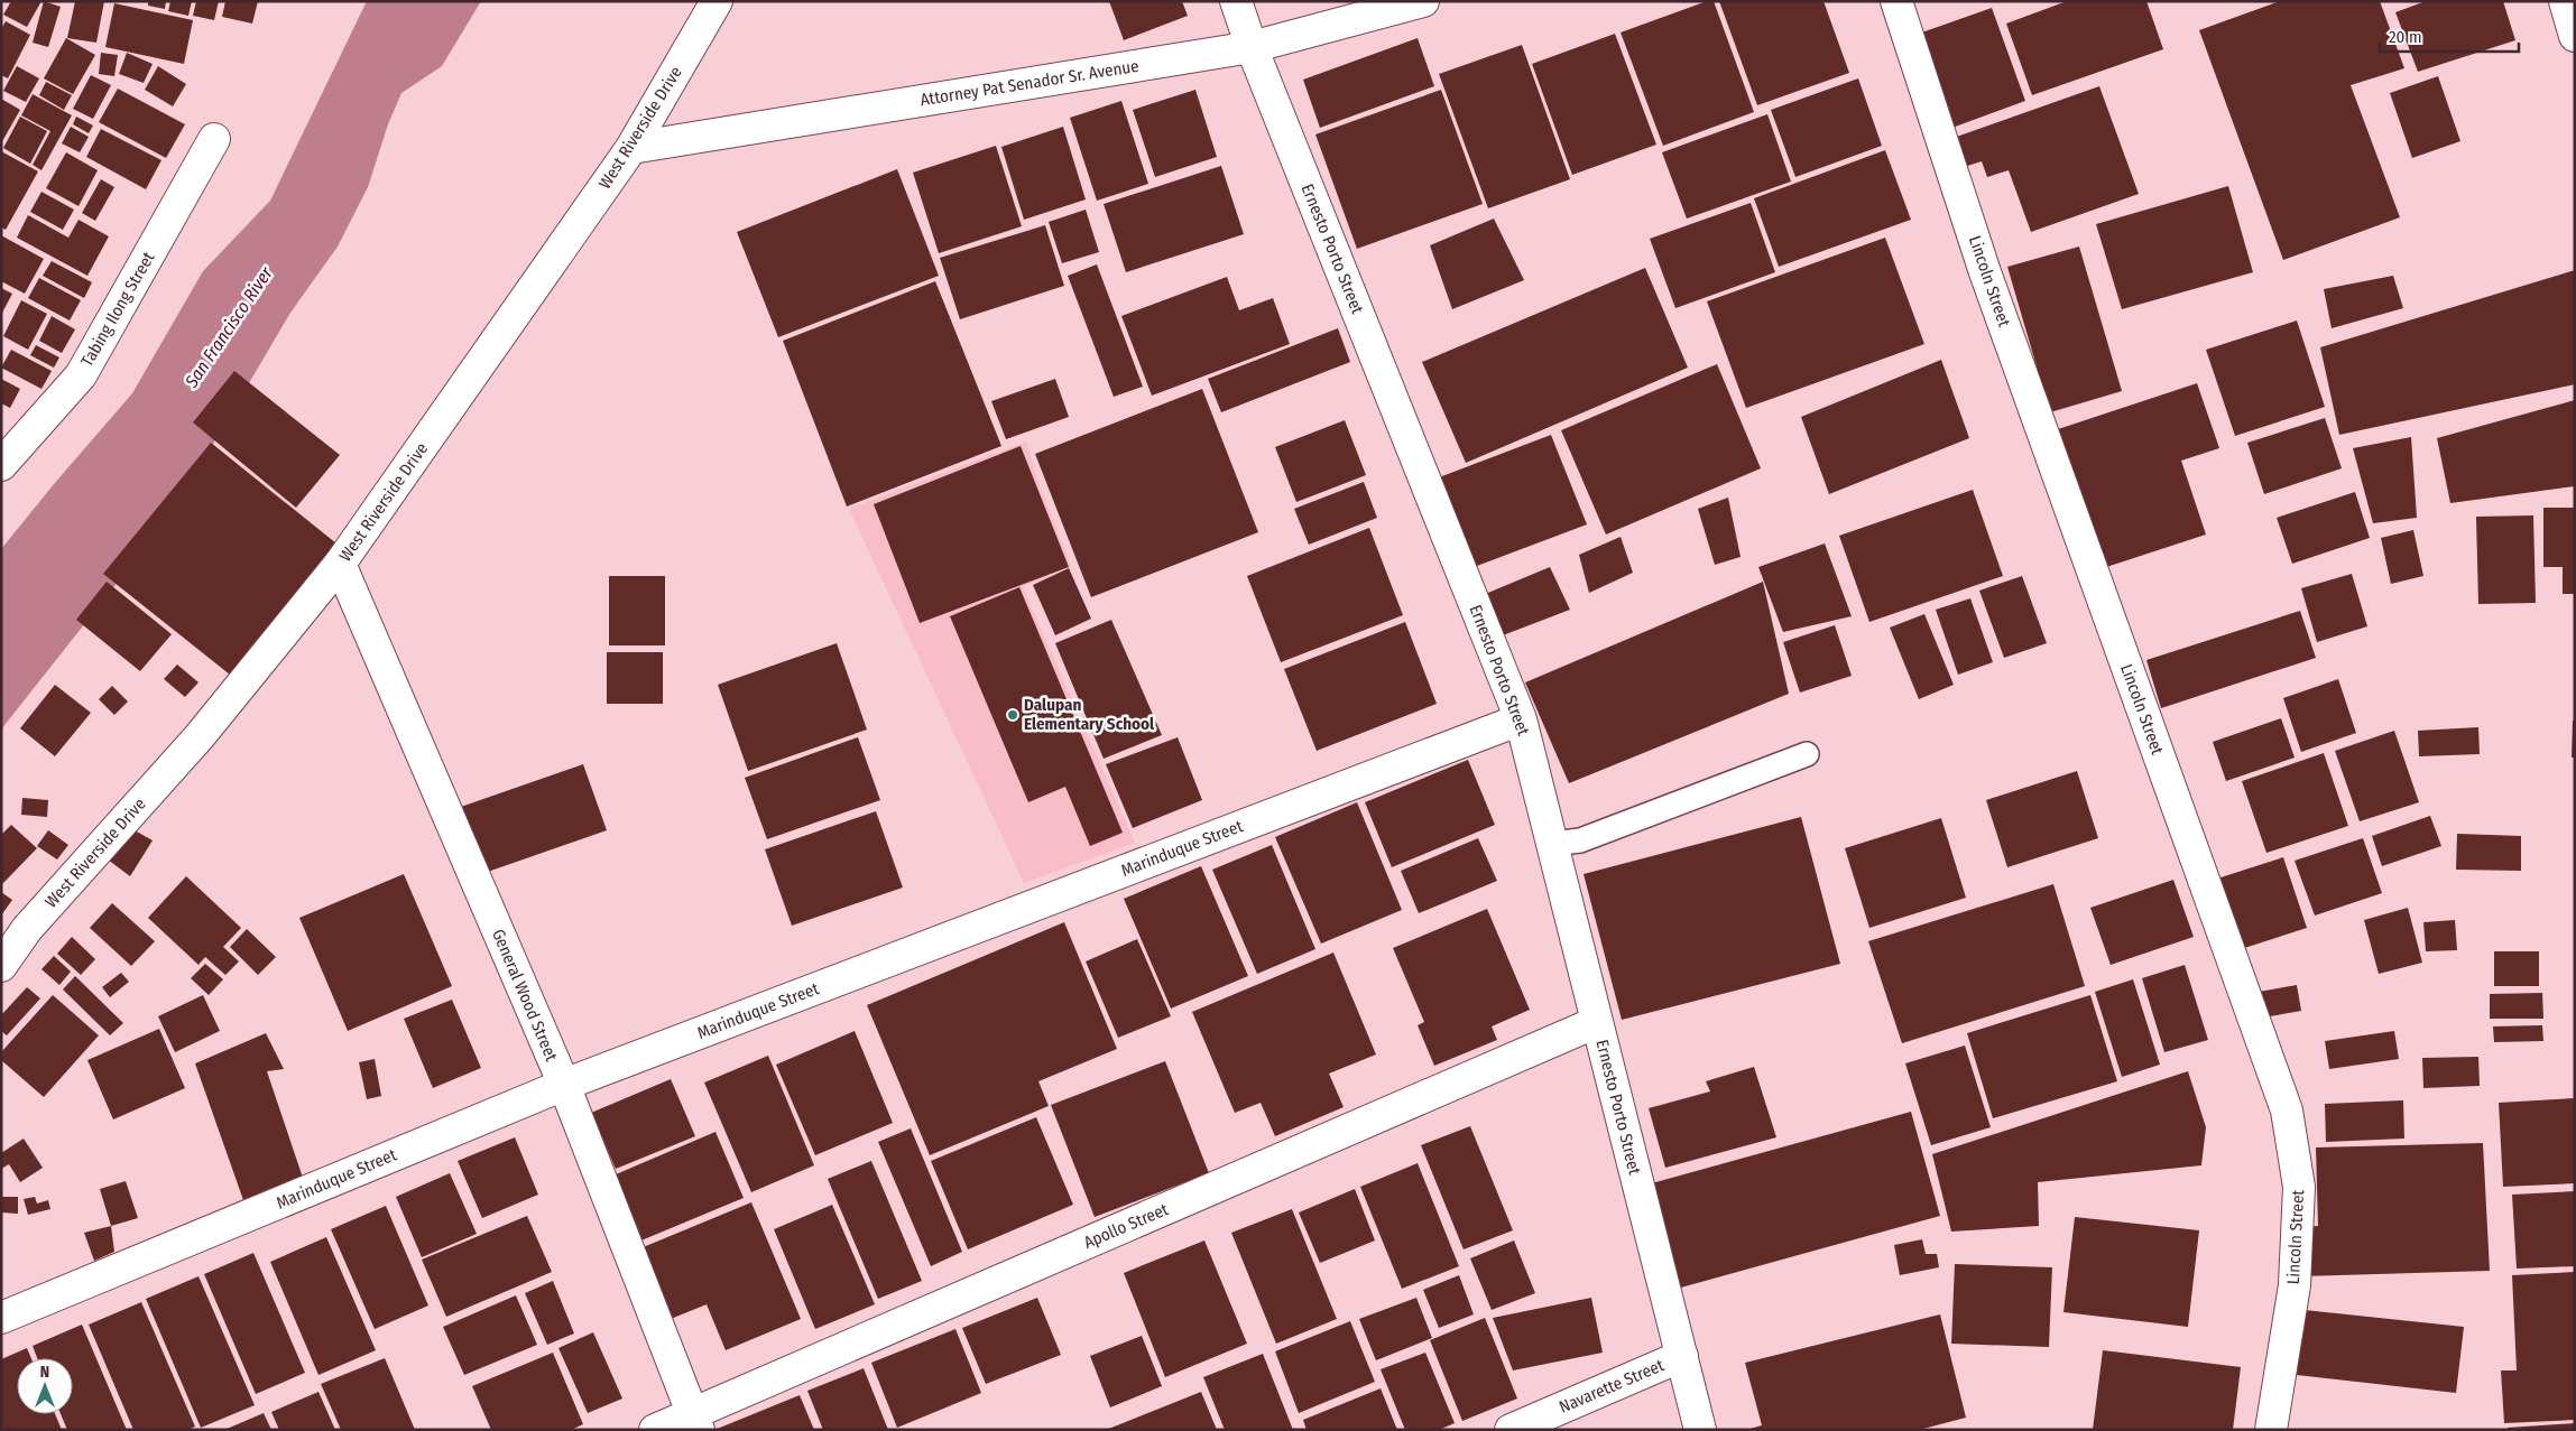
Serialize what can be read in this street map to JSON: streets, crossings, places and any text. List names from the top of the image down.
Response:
{
  "streets": {
    "street": [
      "Attorney Pat Senador Sr. Avenue",
      "West Riverside Drive",
      "Ernesto Porto Street",
      "Lincoln Street",
      "Tabing Ilong Street",
      "Marinduque Street",
      "General Wood Street",
      "Apollo Street",
      "Navarette Street"
    ]
  },
  "crossings": [
    ["Attorney Pat Senador Sr. Avenue", "West Riverside Drive"],
    ["Attorney Pat Senador Sr. Avenue", "Ernesto Porto Street"],
    ["West Riverside Drive", "General Wood Street"],
    ["Ernesto Porto Street", "Marinduque Street"],
    ["Ernesto Porto Street", "Apollo Street"],
    ["Ernesto Porto Street", "Navarette Street"],
    ["Marinduque Street", "General Wood Street"],
    ["General Wood Street", "Apollo Street"]
  ],
  "water": ["San Francisco River"],
  "places": ["Dalupan Elementary School"],
  "scale_bar": "20 m",
  "north": "top"
}
